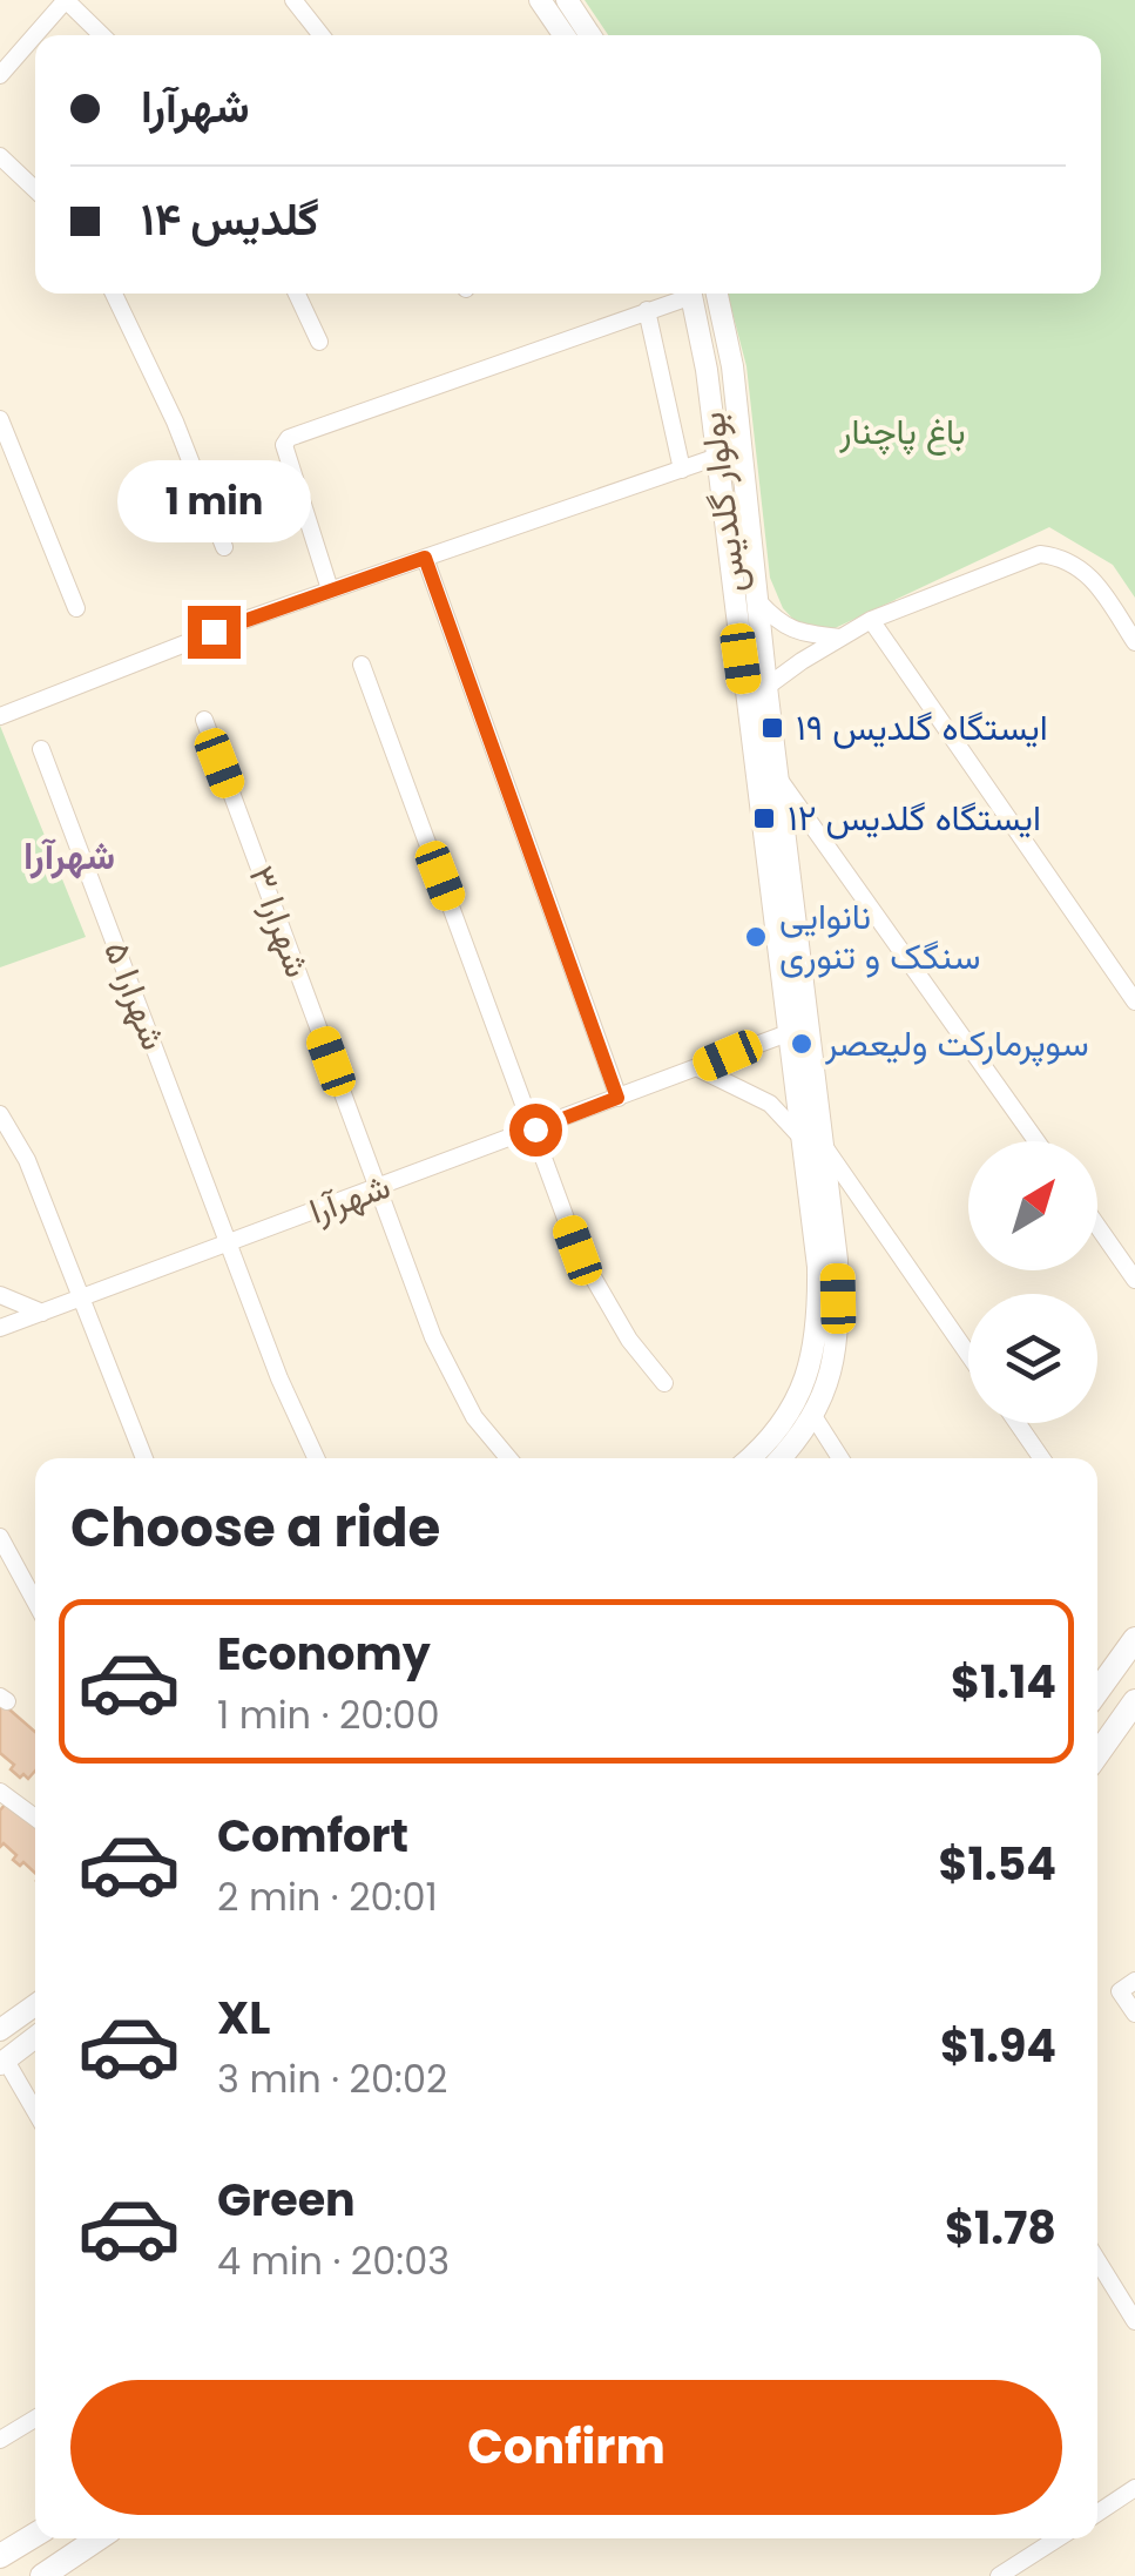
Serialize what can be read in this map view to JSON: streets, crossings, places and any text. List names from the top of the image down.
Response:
{
  "streets": {
    "street": [
      "بولوار گلدیس",
      "شهرارا ۳",
      "شهرارا ۵",
      "شهرآرا"
    ]
  },
  "crossings": [
    ["بولوار گلدیس", "شهرآرا"],
    ["شهرارا ۳", "شهرآرا"],
    ["شهرارا ۵", "شهرآرا"]
  ],
  "districts": ["شهرآرا"],
  "parks": ["باغ پاچنار"],
  "places": {
    "transit": ["ایستگاه گلدیس ۱۹", "ایستگاه گلدیس ۱۲"],
    "other": ["نانوایی سنگک و تنوری", "سوپرمارکت ولیعصر"]
  },
  "north": "top right",
  "page": {
    "banner": ["شهرآرا", "گلدیس ۱۴"],
    "bubble": "1 min",
    "heading": "Choose a ride",
    "list": [
      {
        "name": "Economy",
        "note": "1 min · 20:00",
        "value": "$1.14"
      },
      {
        "name": "Comfort",
        "note": "2 min · 20:01",
        "value": "$1.54"
      },
      {
        "name": "XL",
        "note": "3 min · 20:02",
        "value": "$1.94"
      },
      {
        "name": "Green",
        "note": "4 min · 20:03",
        "value": "$1.78"
      }
    ],
    "buttons": "Confirm"
  }
}
